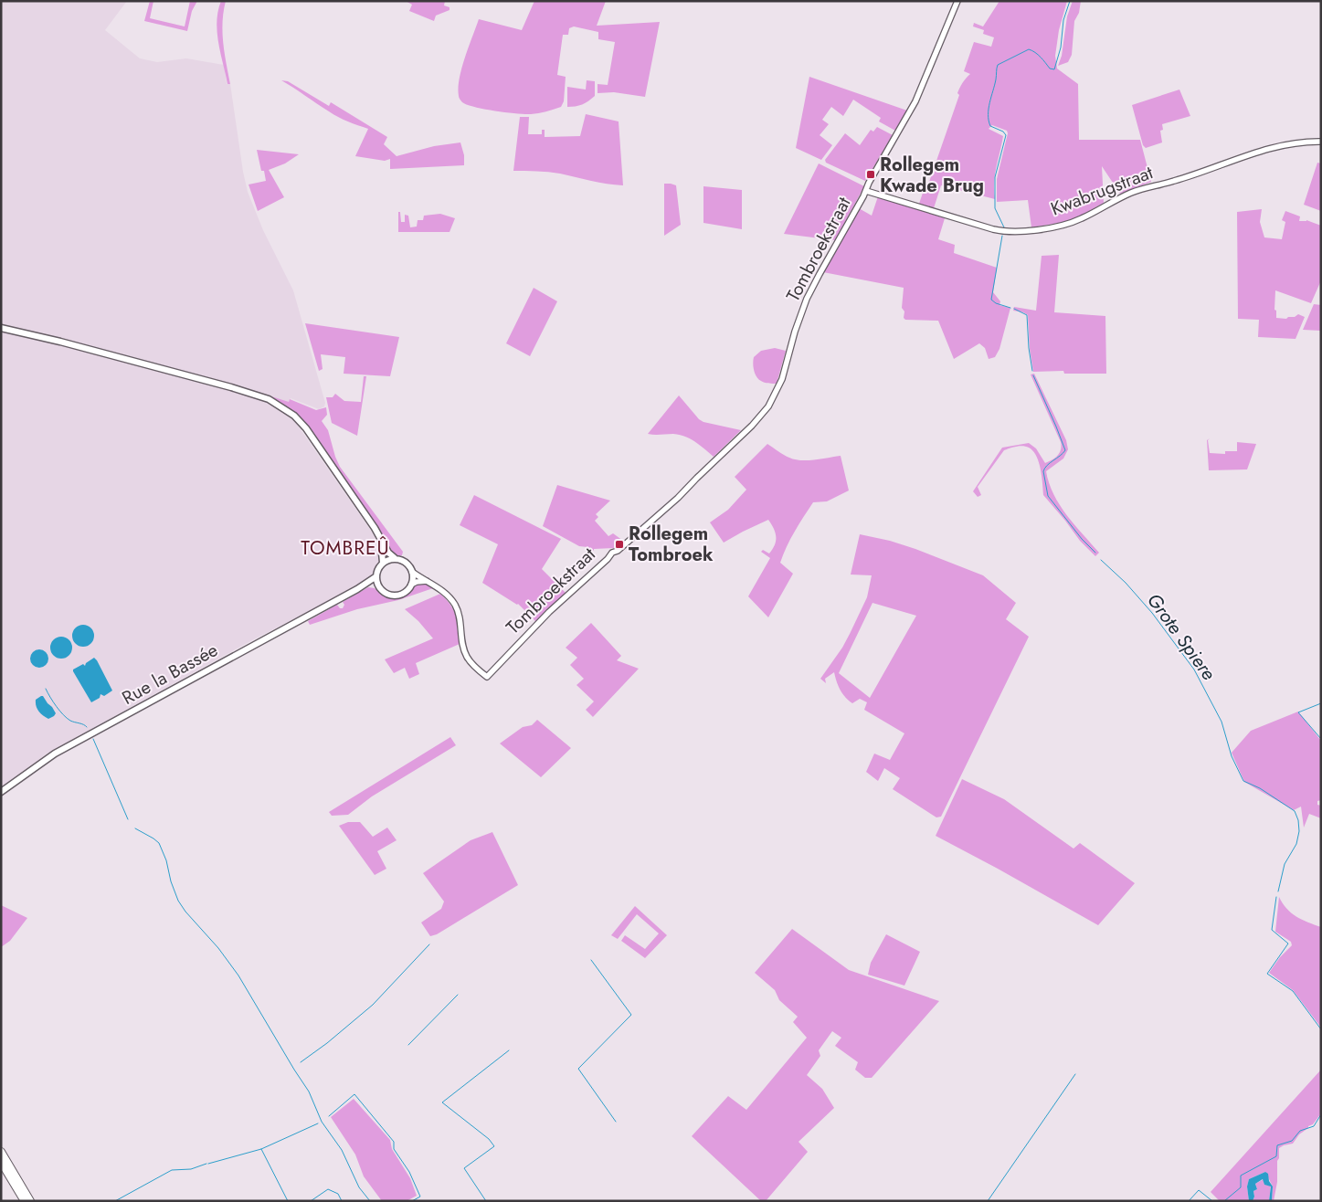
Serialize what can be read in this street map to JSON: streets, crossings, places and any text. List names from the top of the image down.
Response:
{
  "streets": {
    "main road": ["Rue la Bassée"],
    "street": ["Kwabrugstraat", "Tombroekstraat"]
  },
  "crossings": [
    ["Kwabrugstraat", "Tombroekstraat"]
  ],
  "districts": ["TOMBREÛ"],
  "water": ["Grote Spiere"],
  "places": {
    "transit": ["Rollegem Kwade Brug", "Rollegem Tombroek"]
  }
}
